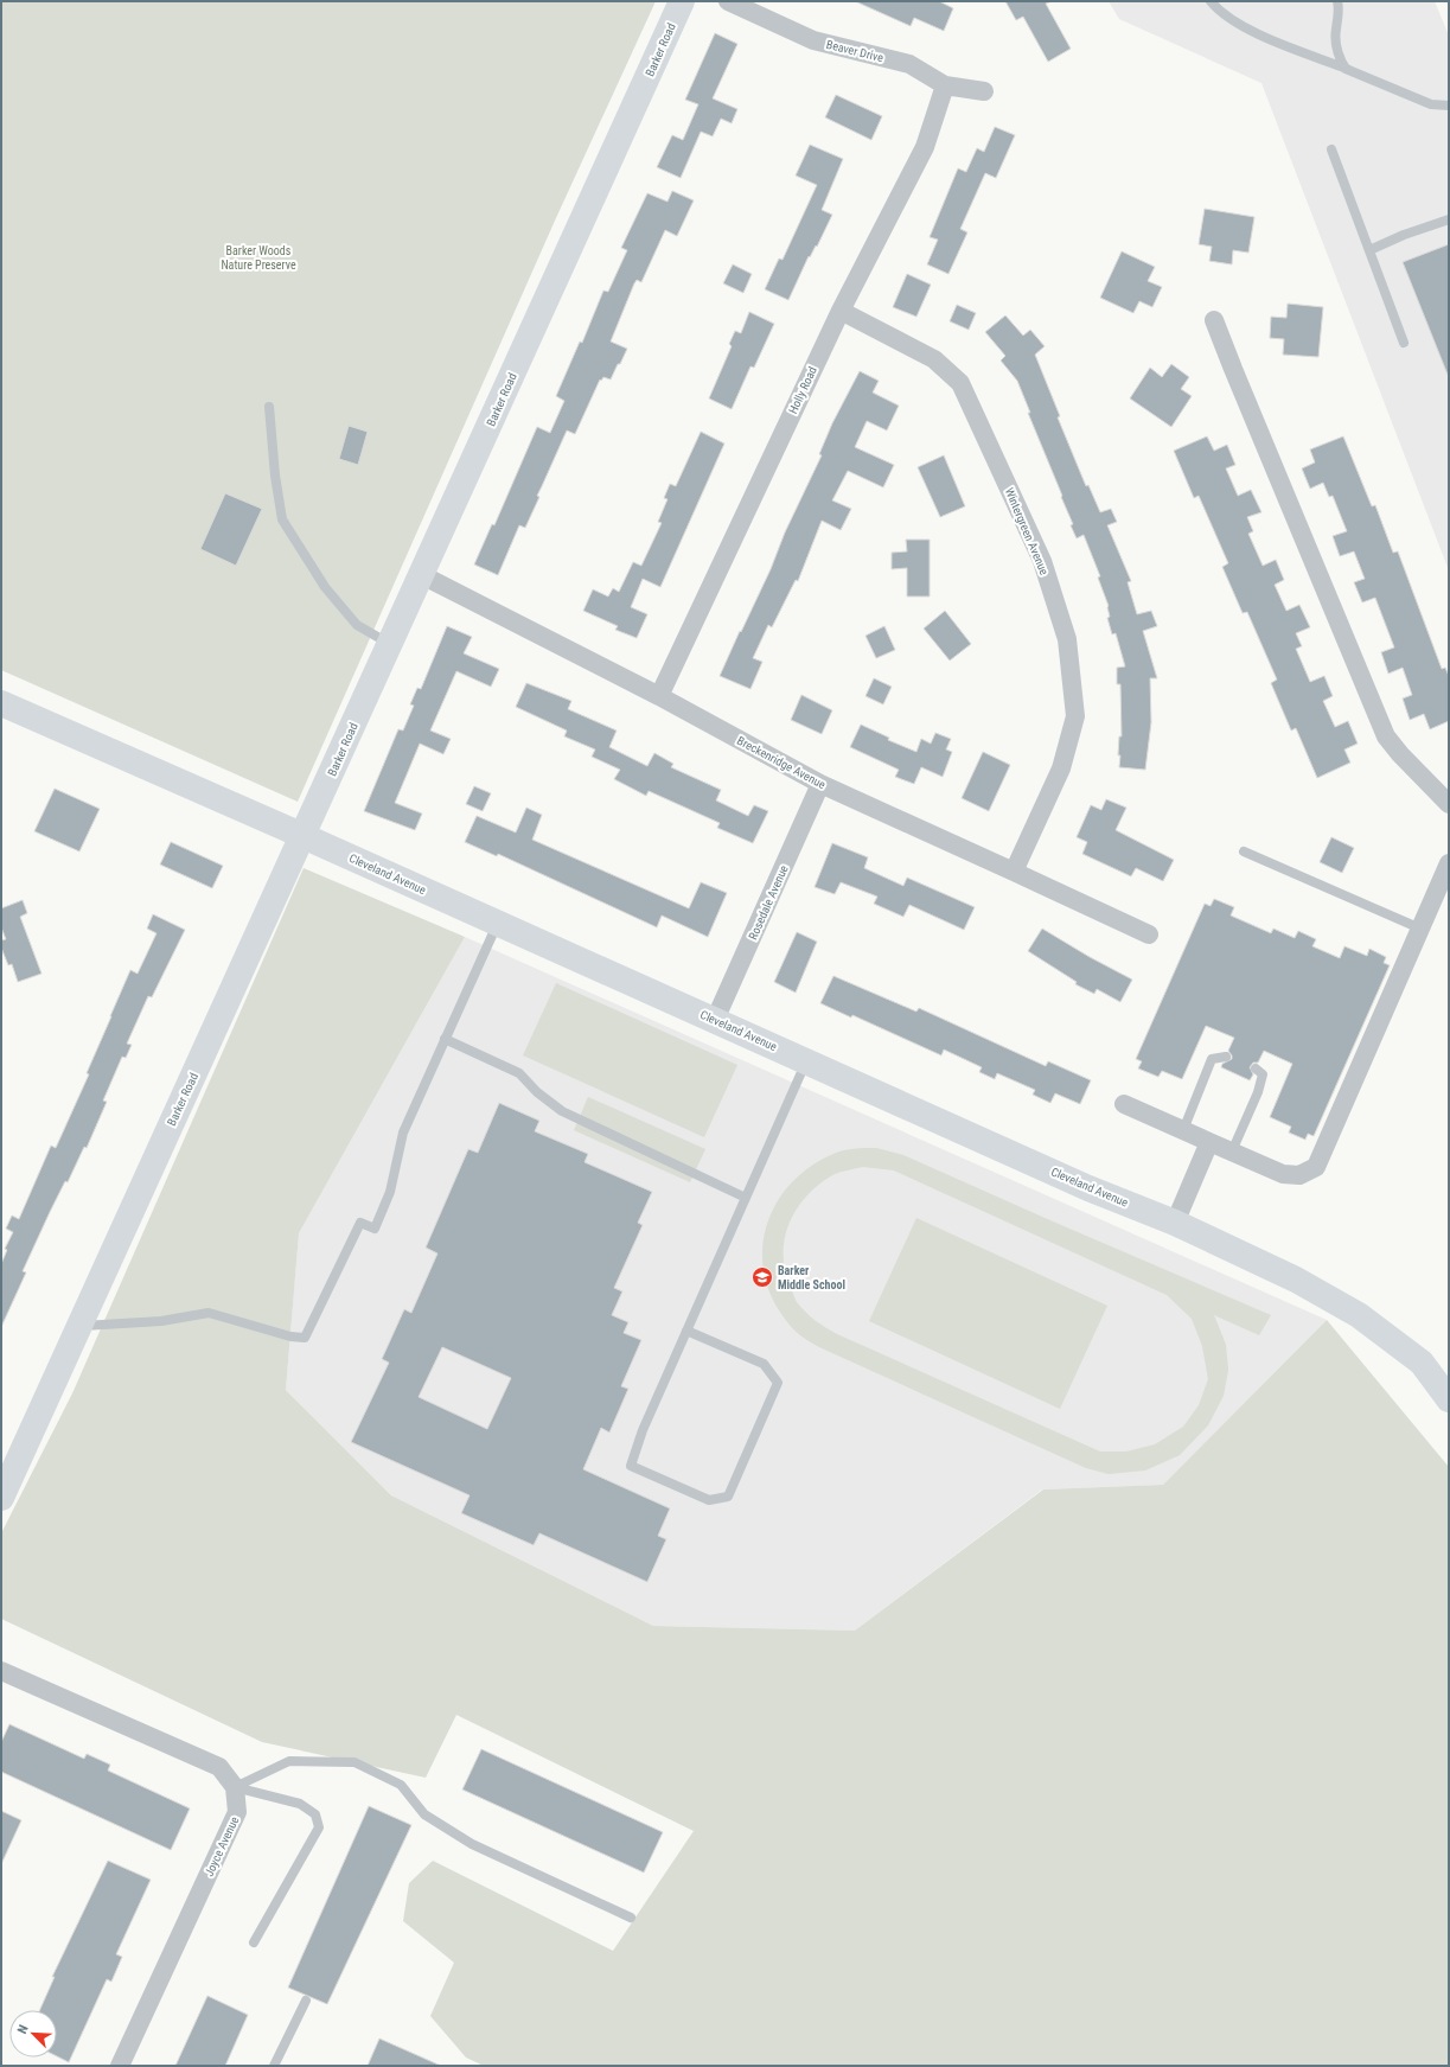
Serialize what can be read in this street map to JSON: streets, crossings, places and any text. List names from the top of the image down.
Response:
{
  "streets": {
    "street": [
      "Barker Road",
      "Beaver Drive",
      "Holly Road",
      "Wintergreen Avenue",
      "Breckenridge Avenue",
      "Cleveland Avenue",
      "Rosedale Avenue",
      "Joyce Avenue"
    ]
  },
  "crossings": [
    ["Barker Road", "Breckenridge Avenue"],
    ["Barker Road", "Cleveland Avenue"],
    ["Beaver Drive", "Holly Road"],
    ["Holly Road", "Wintergreen Avenue"],
    ["Holly Road", "Breckenridge Avenue"],
    ["Wintergreen Avenue", "Breckenridge Avenue"],
    ["Breckenridge Avenue", "Rosedale Avenue"],
    ["Cleveland Avenue", "Rosedale Avenue"]
  ],
  "parks": ["Barker Woods Nature Preserve"],
  "places": {
    "school or university": ["Barker Middle School"]
  },
  "north": "top left"
}
